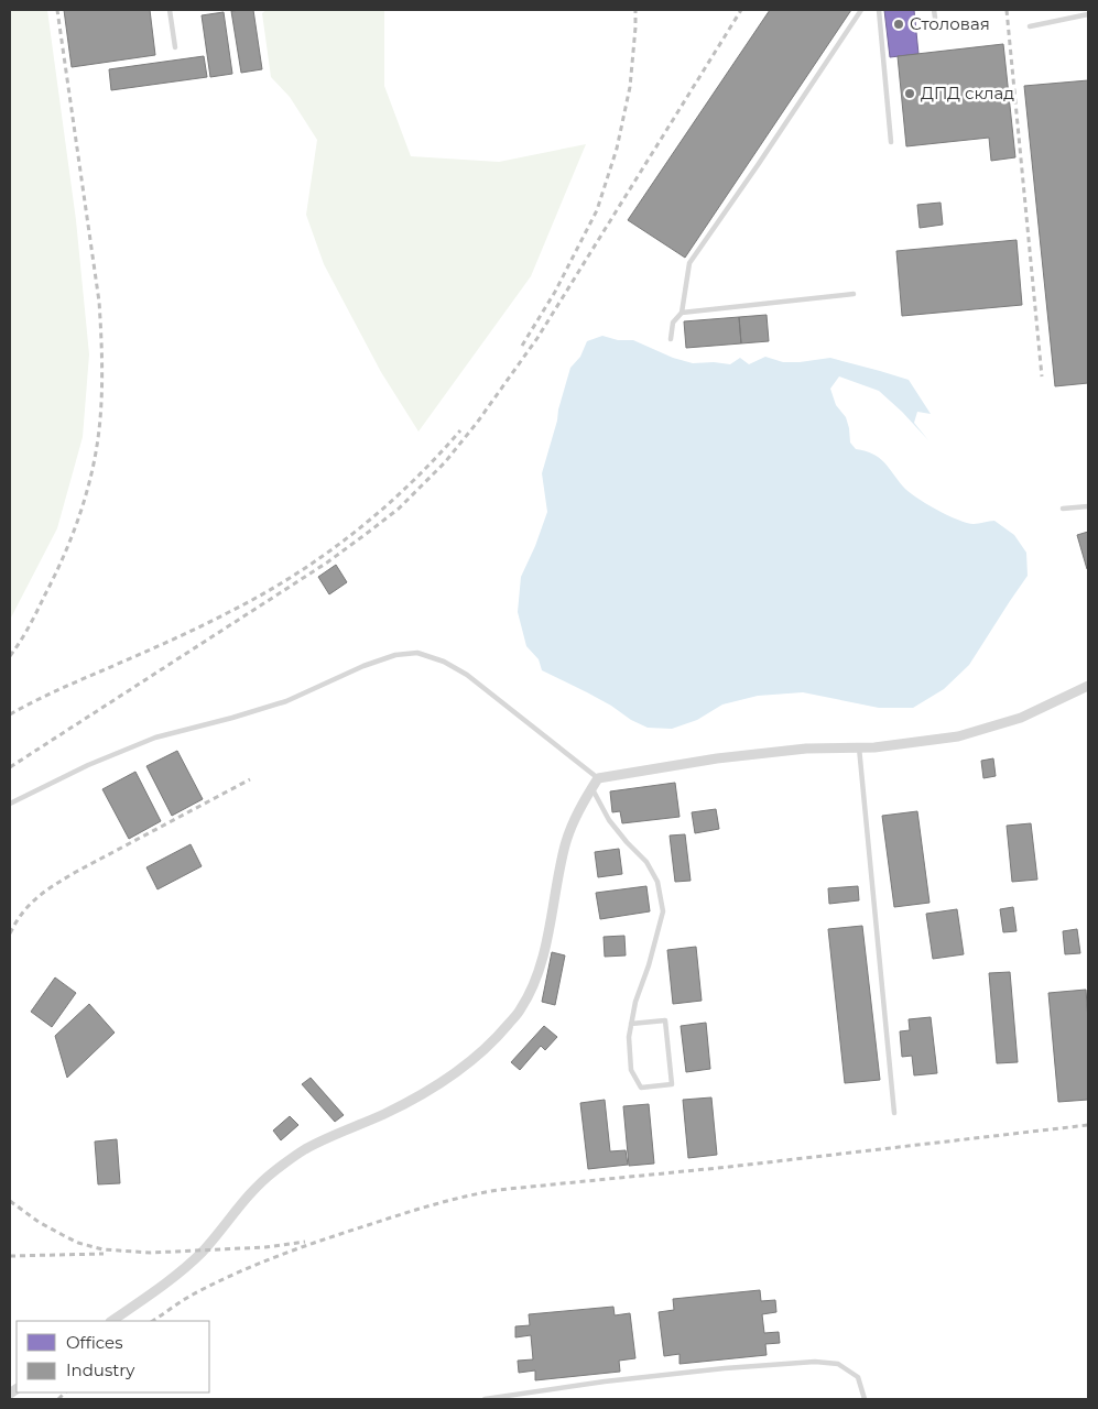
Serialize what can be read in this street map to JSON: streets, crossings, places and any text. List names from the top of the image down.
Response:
{
  "places": ["Столовая", "ДПД склад"],
  "legend": ["Offices", "Industry"]
}
